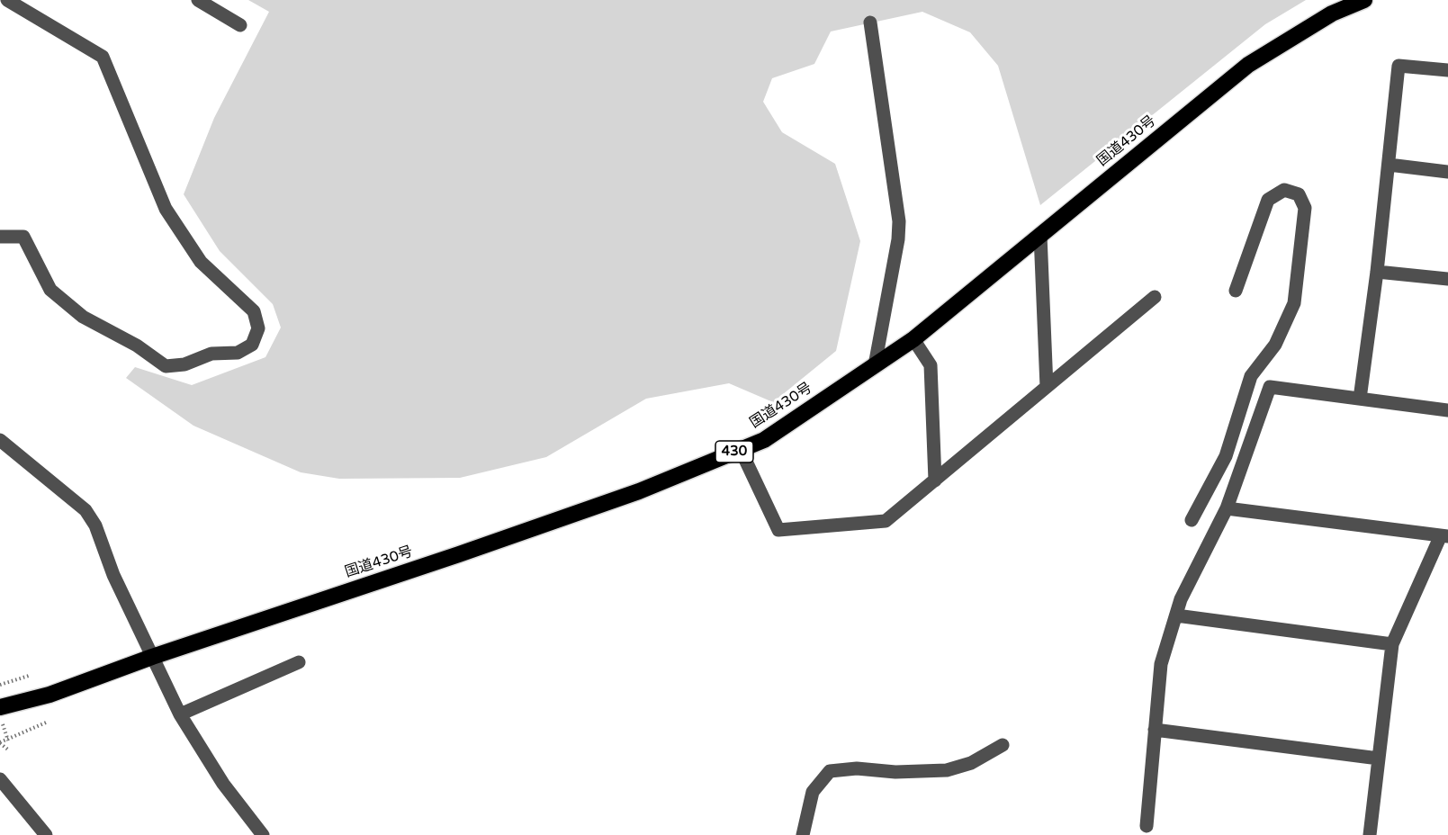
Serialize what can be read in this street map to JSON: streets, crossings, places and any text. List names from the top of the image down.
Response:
{
  "streets": {
    "highway": ["国道430号", "430"]
  }
}
